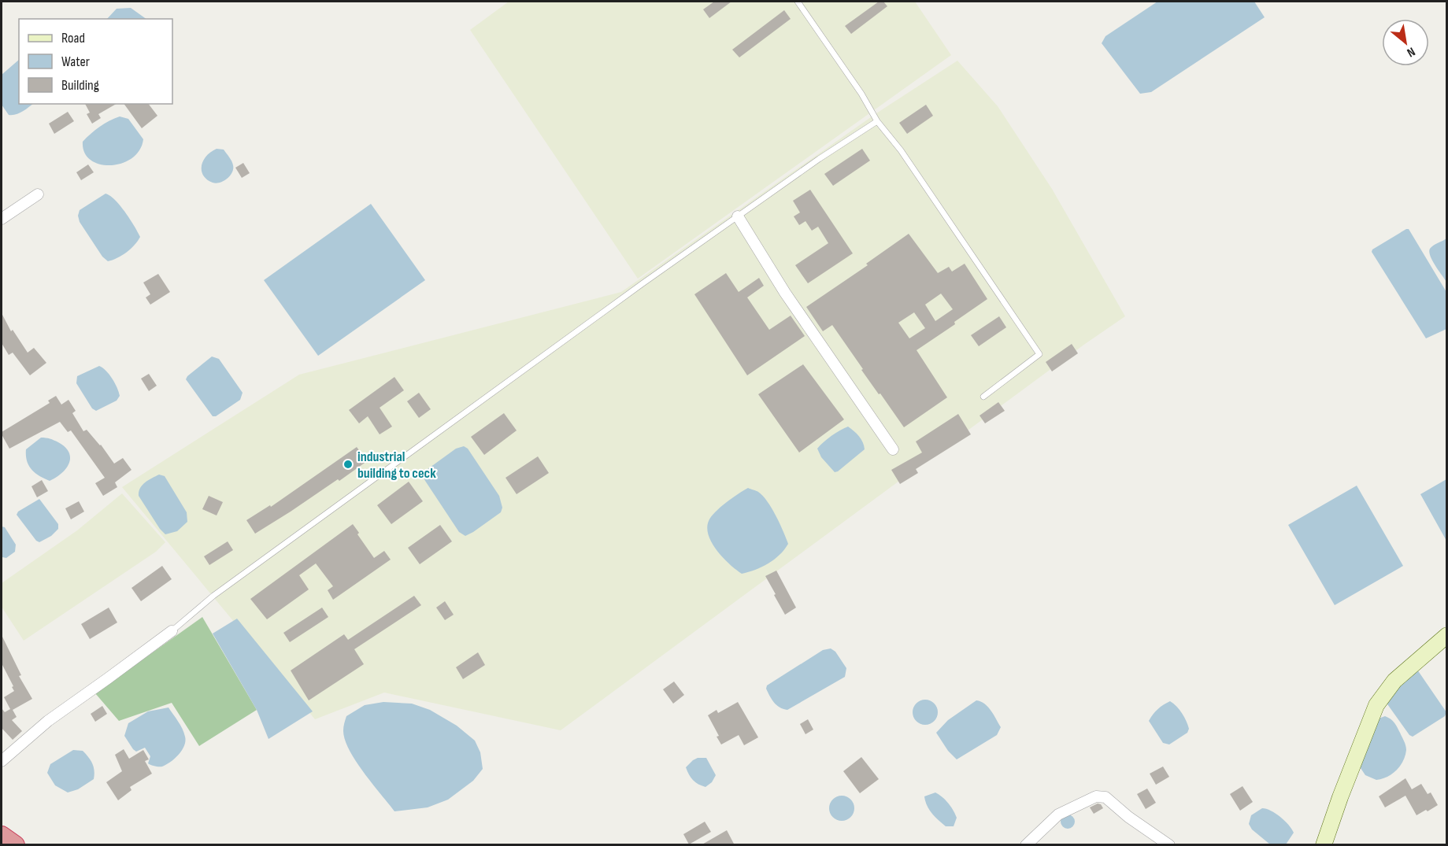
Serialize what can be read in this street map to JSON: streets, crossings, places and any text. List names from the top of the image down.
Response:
{
  "places": ["industrial building to ceck"],
  "legend": ["Road", "Water", "Building"],
  "north": "bottom right"
}
